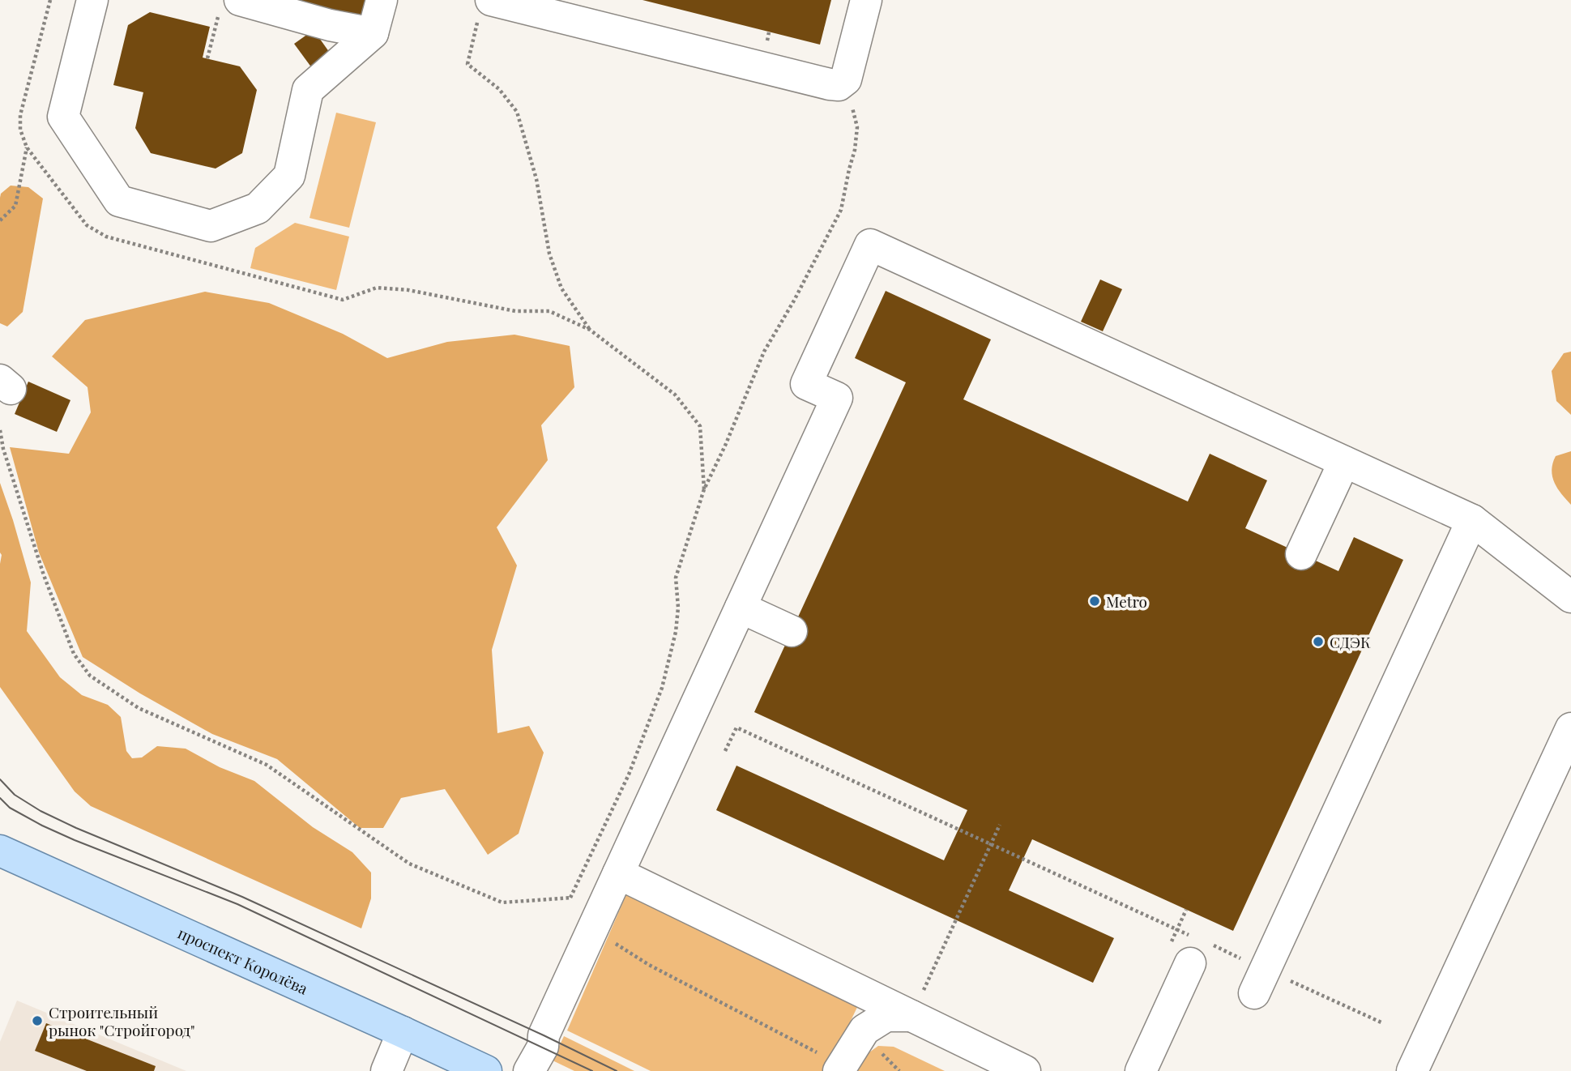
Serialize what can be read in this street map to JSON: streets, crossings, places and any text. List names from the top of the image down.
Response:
{
  "streets": {
    "main road": ["проспект Королёва"]
  },
  "places": ["Metro", "СДЭК", "Строительный рынок \"Стройгород\""]
}
